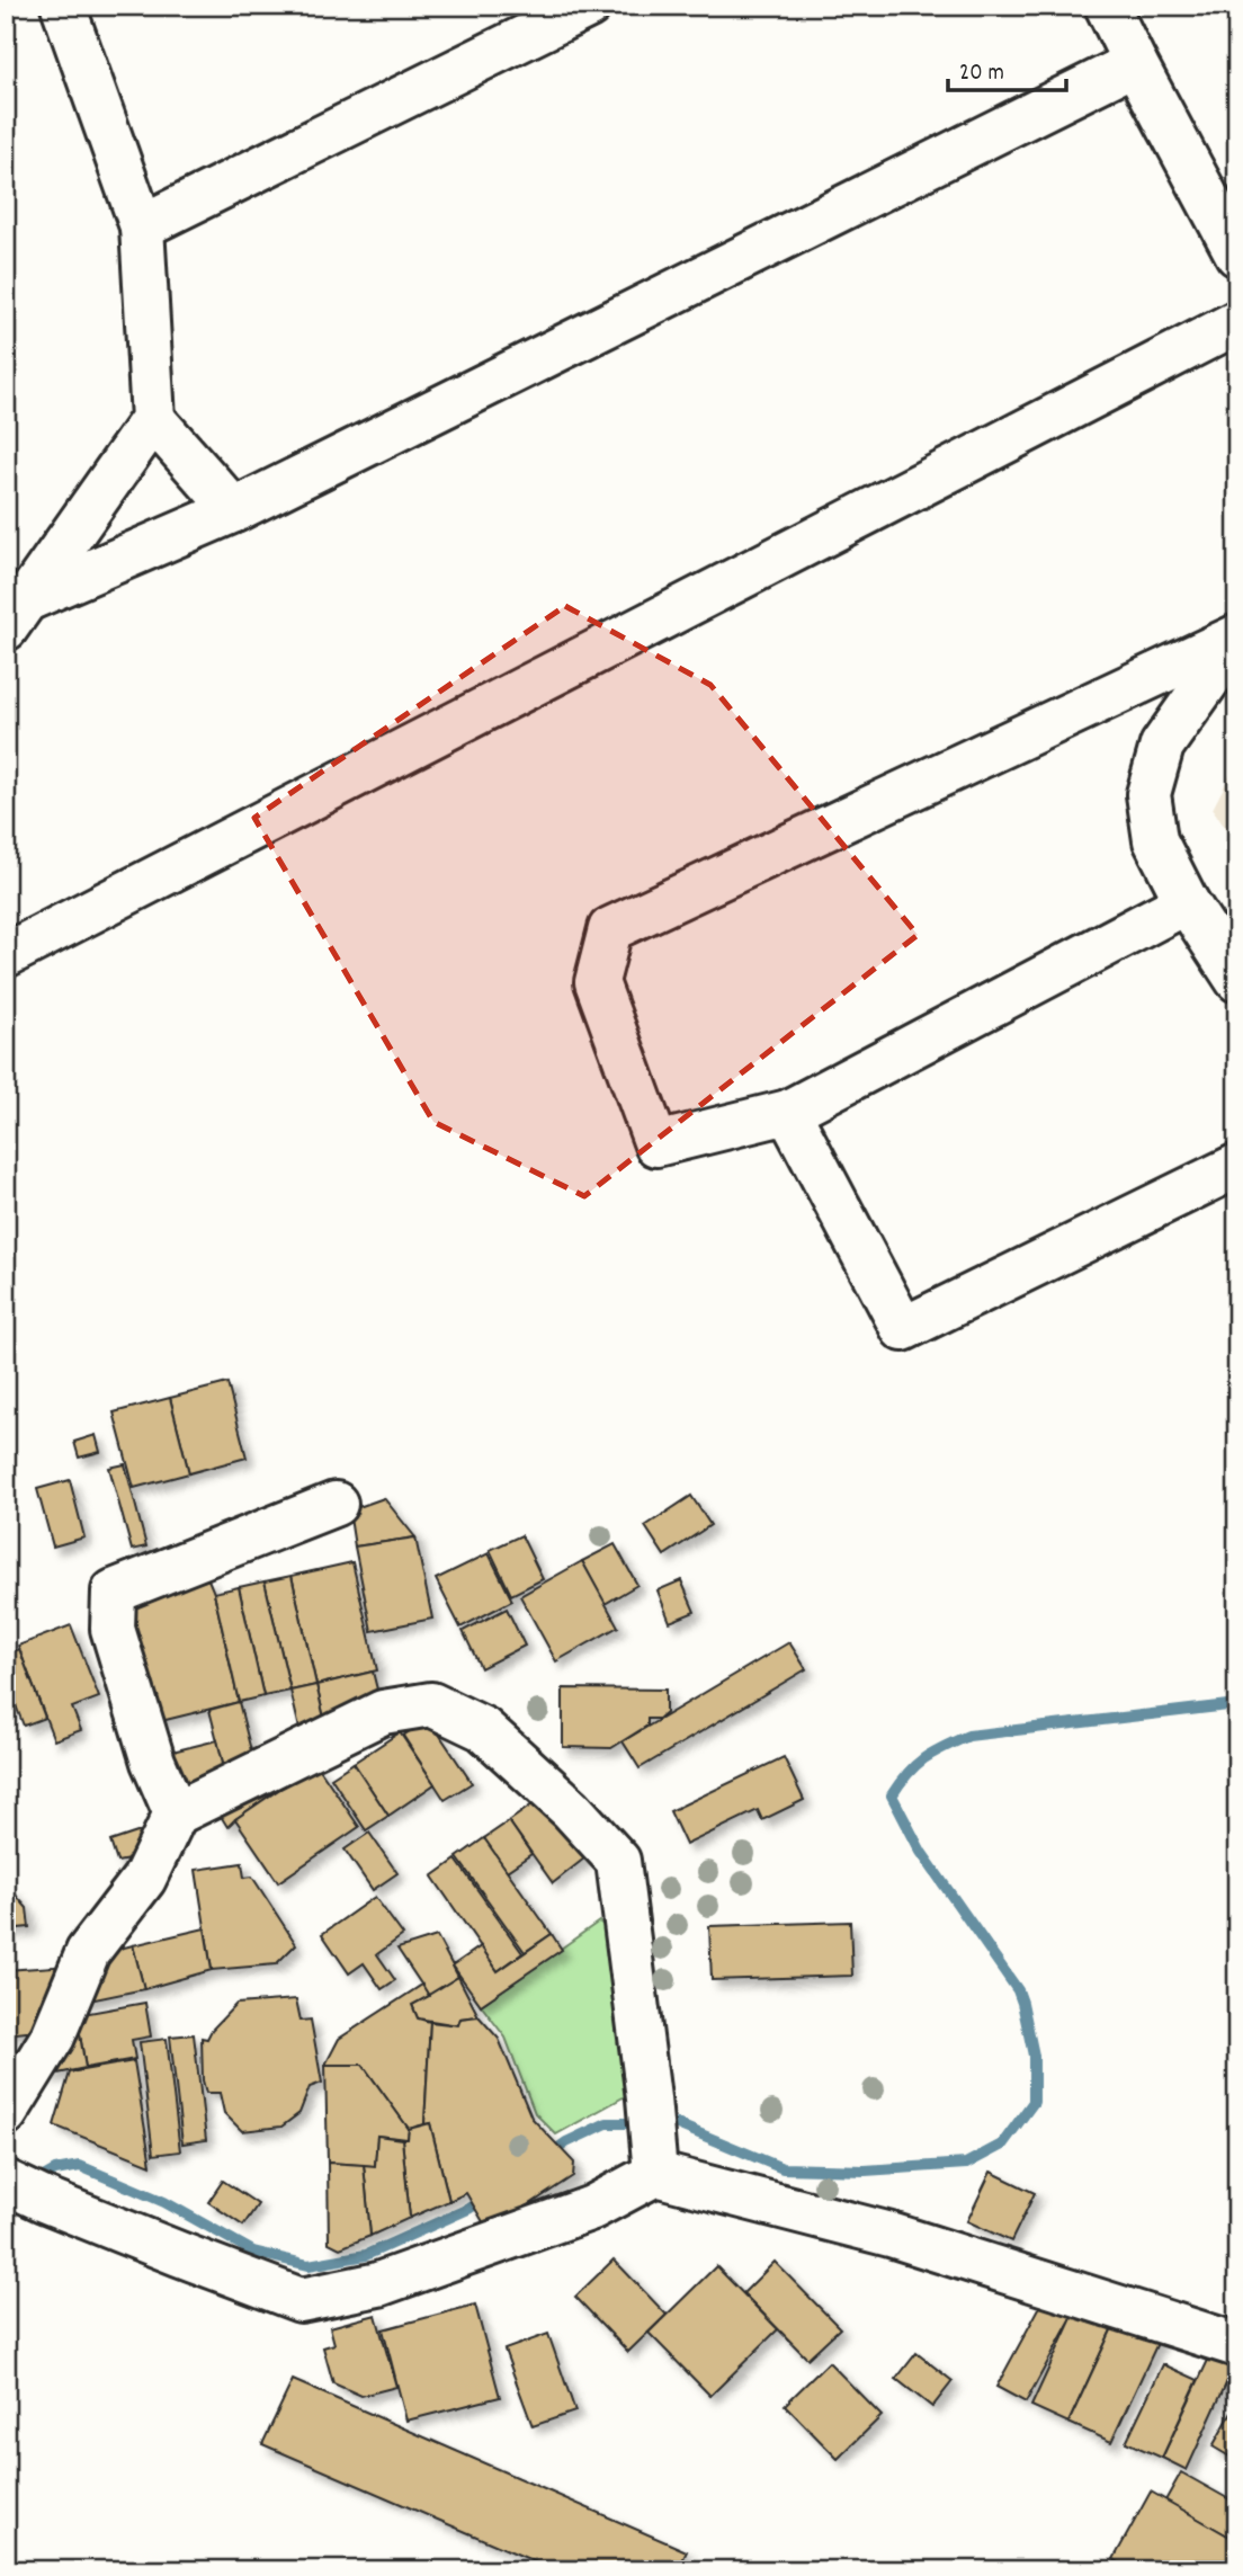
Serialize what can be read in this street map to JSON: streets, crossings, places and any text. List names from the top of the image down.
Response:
{
  "scale_bar": "20 m"
}
